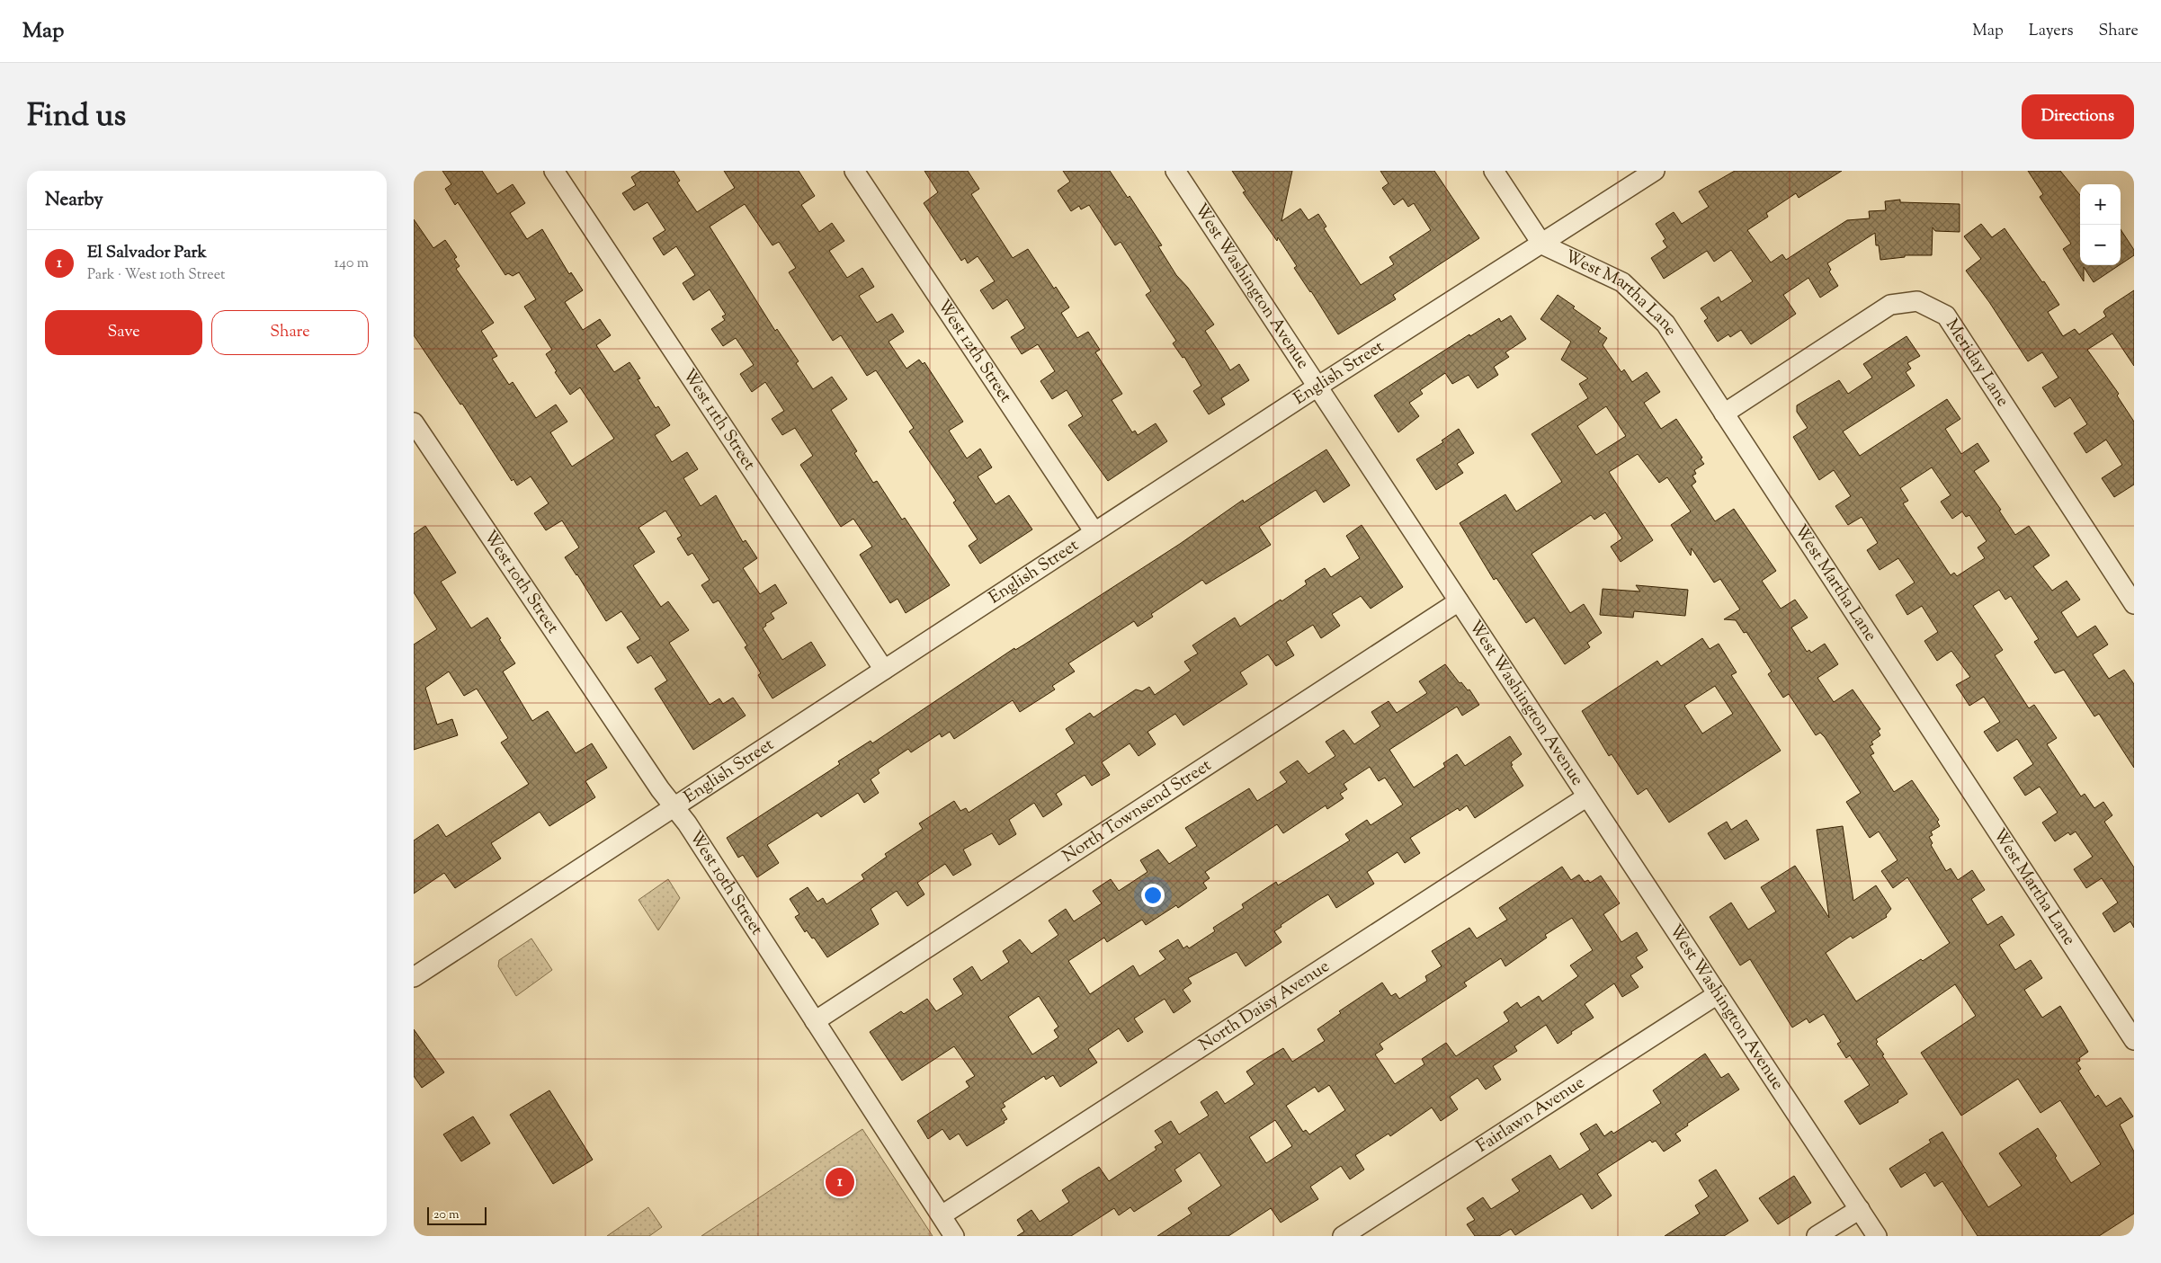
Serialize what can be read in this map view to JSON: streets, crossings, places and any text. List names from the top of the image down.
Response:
{
  "streets": {
    "street": [
      "West Washington Avenue",
      "West Martha Lane",
      "West 12th Street",
      "Meriday Lane",
      "English Street",
      "West 11th Street",
      "West 10th Street",
      "North Townsend Street",
      "North Daisy Avenue",
      "Fairlawn Avenue"
    ]
  },
  "crossings": [
    ["West Washington Avenue", "English Street"],
    ["West Washington Avenue", "North Townsend Street"],
    ["West Washington Avenue", "North Daisy Avenue"],
    ["West Washington Avenue", "Fairlawn Avenue"],
    ["West Martha Lane", "Meriday Lane"],
    ["West Martha Lane", "English Street"],
    ["West 12th Street", "English Street"],
    ["English Street", "West 11th Street"],
    ["English Street", "West 10th Street"],
    ["West 10th Street", "North Townsend Street"],
    ["West 10th Street", "North Daisy Avenue"]
  ],
  "scale_bar": "20 m",
  "page": {
    "header": "Map",
    "nav": ["Map", "Layers", "Share"],
    "title": "Find us",
    "buttons": [
      "Directions",
      ["Save", "Share"]
    ],
    "heading": "Nearby",
    "map_buttons": ["+", "−"],
    "list": [
      {
        "mark": "1",
        "name": "El Salvador Park",
        "note": "Park · West 10th Street",
        "value": "140 m"
      }
    ],
    "pins": "1",
    "scale": "20 m"
  }
}
